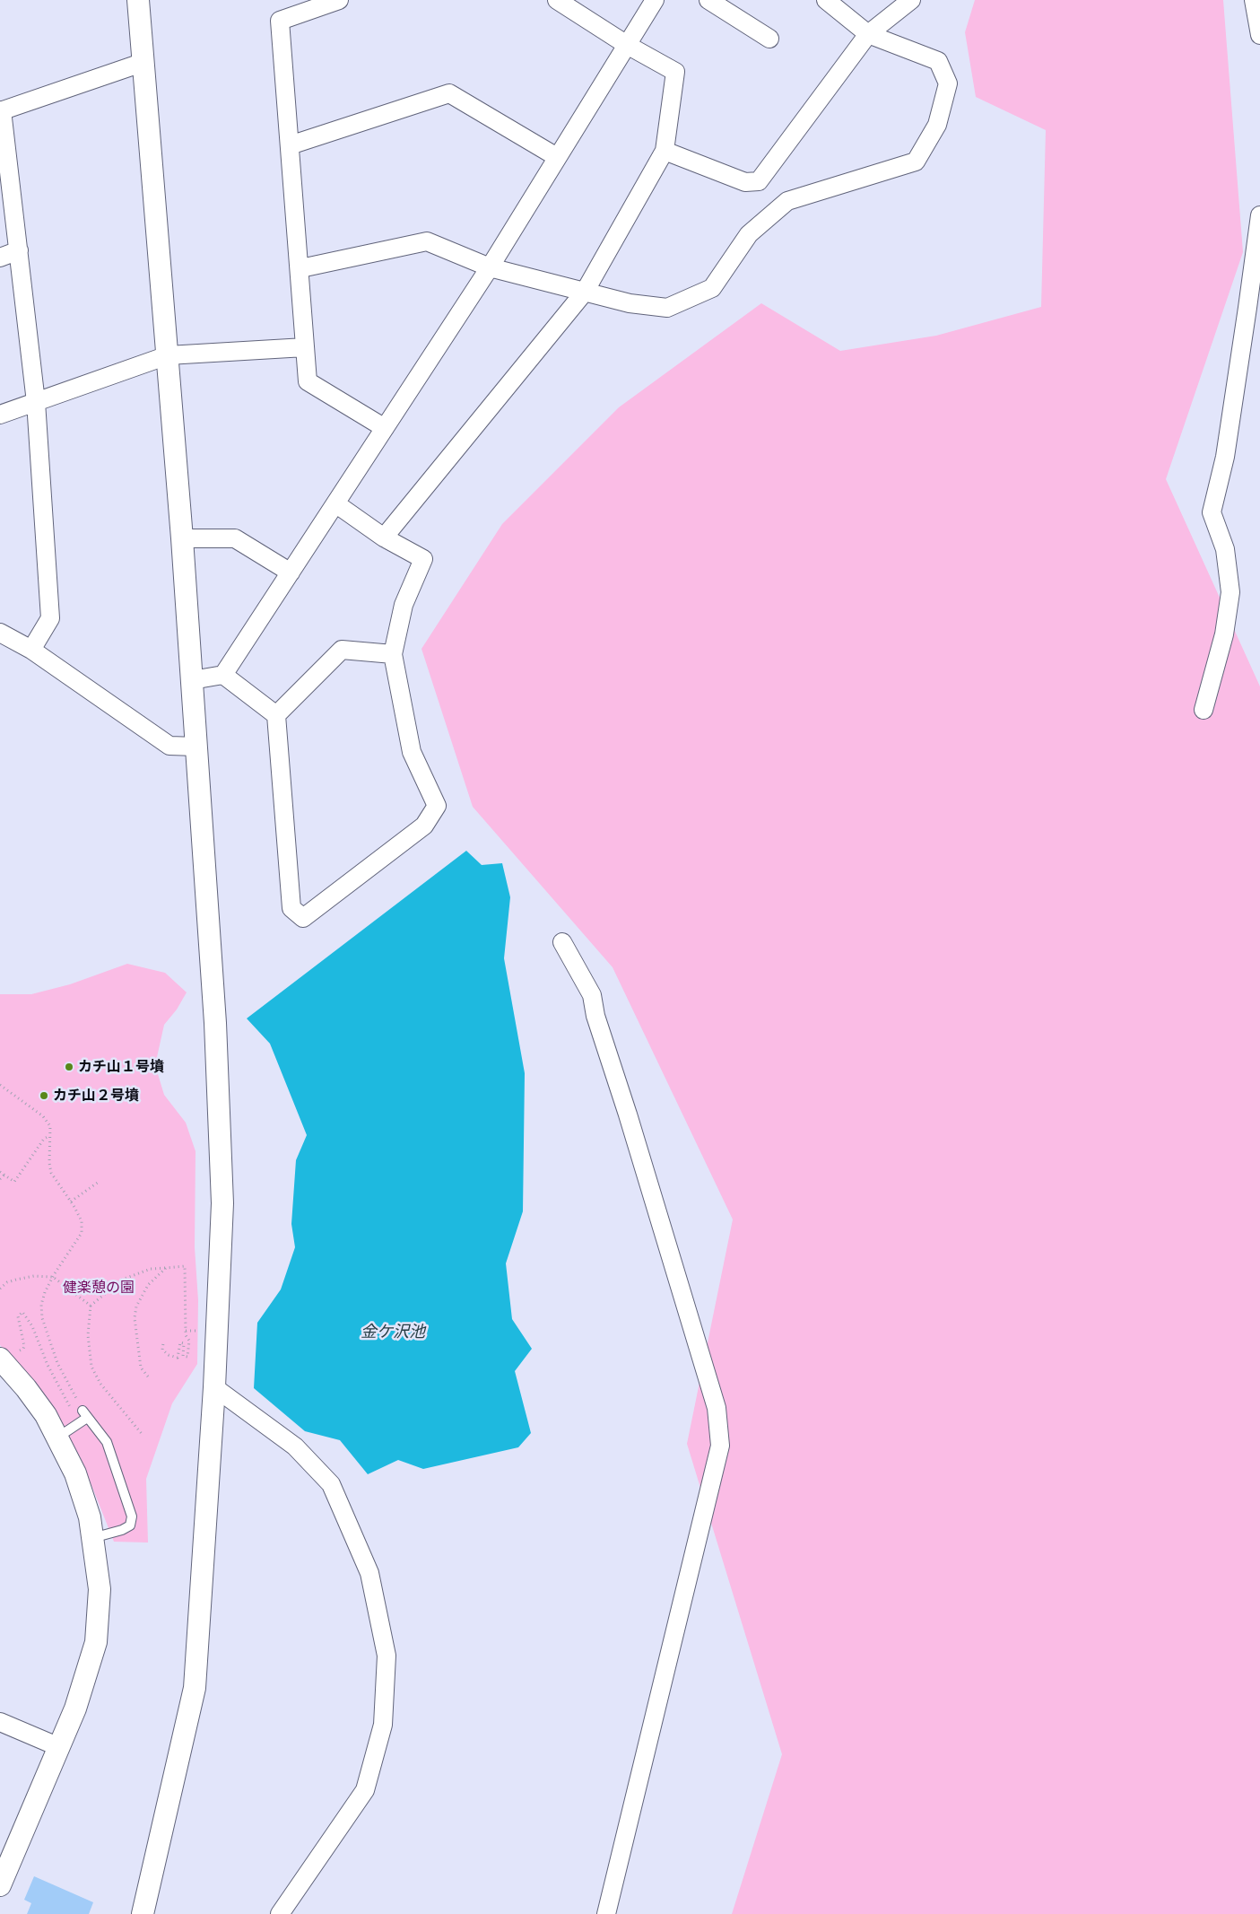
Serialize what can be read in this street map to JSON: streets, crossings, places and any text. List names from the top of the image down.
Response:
{
  "water": ["金ケ沢池"],
  "parks": ["健楽憩の園"],
  "places": ["カチ山１号墳", "カチ山２号墳"]
}
